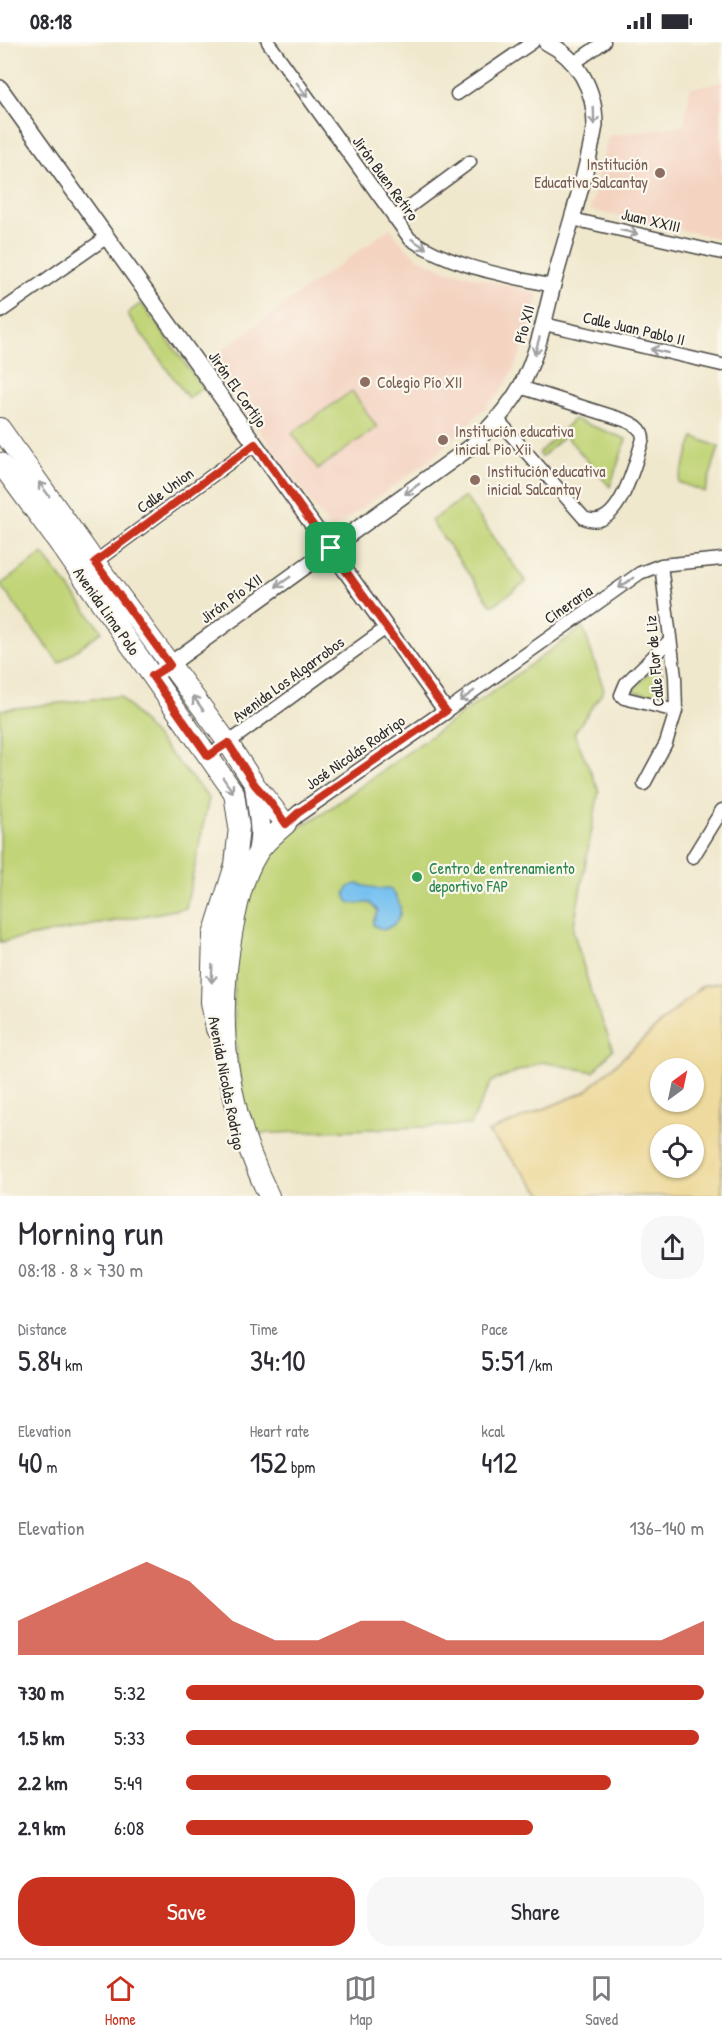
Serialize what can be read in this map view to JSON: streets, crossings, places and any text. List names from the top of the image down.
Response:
{
  "streets": {
    "main road": ["Avenida Lima Polo", "Avenida Nicolàs Rodrigo"],
    "street": [
      "Jirón Buen Retiro",
      "Juan XXIII",
      "Pío XII",
      "Calle Juan Pablo II",
      "Jirón El Cortijo",
      "Calle Union",
      "Jirón Pío XII",
      "Cineraria",
      "Calle Flor de Liz",
      "Avenida Los Algarrobos",
      "José Nicolás Rodrigo"
    ]
  },
  "crossings": [
    ["Jirón Buen Retiro", "Pío XII"],
    ["Juan XXIII", "Pío XII"],
    ["Pío XII", "Calle Juan Pablo II"],
    ["Pío XII", "Jirón El Cortijo"],
    ["Pío XII", "Jirón Pío XII"],
    ["Jirón El Cortijo", "Calle Union"],
    ["Jirón El Cortijo", "Jirón Pío XII"],
    ["Jirón El Cortijo", "Cineraria"],
    ["Jirón El Cortijo", "Avenida Los Algarrobos"],
    ["Jirón El Cortijo", "José Nicolás Rodrigo"],
    ["Calle Union", "Avenida Lima Polo"],
    ["Jirón Pío XII", "Avenida Lima Polo"],
    ["Cineraria", "Calle Flor de Liz"],
    ["Cineraria", "José Nicolás Rodrigo"],
    ["Avenida Lima Polo", "Avenida Los Algarrobos"],
    ["Avenida Lima Polo", "José Nicolás Rodrigo"],
    ["Avenida Lima Polo", "Avenida Nicolàs Rodrigo"],
    ["José Nicolás Rodrigo", "Avenida Nicolàs Rodrigo"]
  ],
  "one_way": [
    "Jirón Buen Retiro",
    "Juan XXIII",
    "Pío XII",
    "Calle Juan Pablo II",
    "Jirón Pío XII",
    "Cineraria"
  ],
  "places": [
    "Institución Educativa Salcantay",
    "Colegio Pío XII",
    "Institución educativa inicial Pio Xii",
    "Institución educativa inicial Salcantay",
    "Centro de entrenamiento deportivo FAP"
  ],
  "north": "top right",
  "page": {
    "status": "08:18",
    "heading": ["Morning run", "08:18 · 8 × 730 m"],
    "stats": [
      ["Distance", "5.84 km"],
      ["Time", "34:10"],
      ["Pace", "5:51 /km"],
      ["Elevation", "40 m"],
      ["Heart rate", "152 bpm"],
      ["kcal", "412"]
    ],
    "chart": ["Elevation", "136–140 m"],
    "list": [
      {
        "name": "730 m",
        "note": "5:32"
      },
      {
        "name": "1.5 km",
        "note": "5:33"
      },
      {
        "name": "2.2 km",
        "note": "5:49"
      },
      {
        "name": "2.9 km",
        "note": "6:08"
      }
    ],
    "buttons": ["Save", "Share"],
    "tabs": ["Home", "Map", "Saved"]
  }
}
